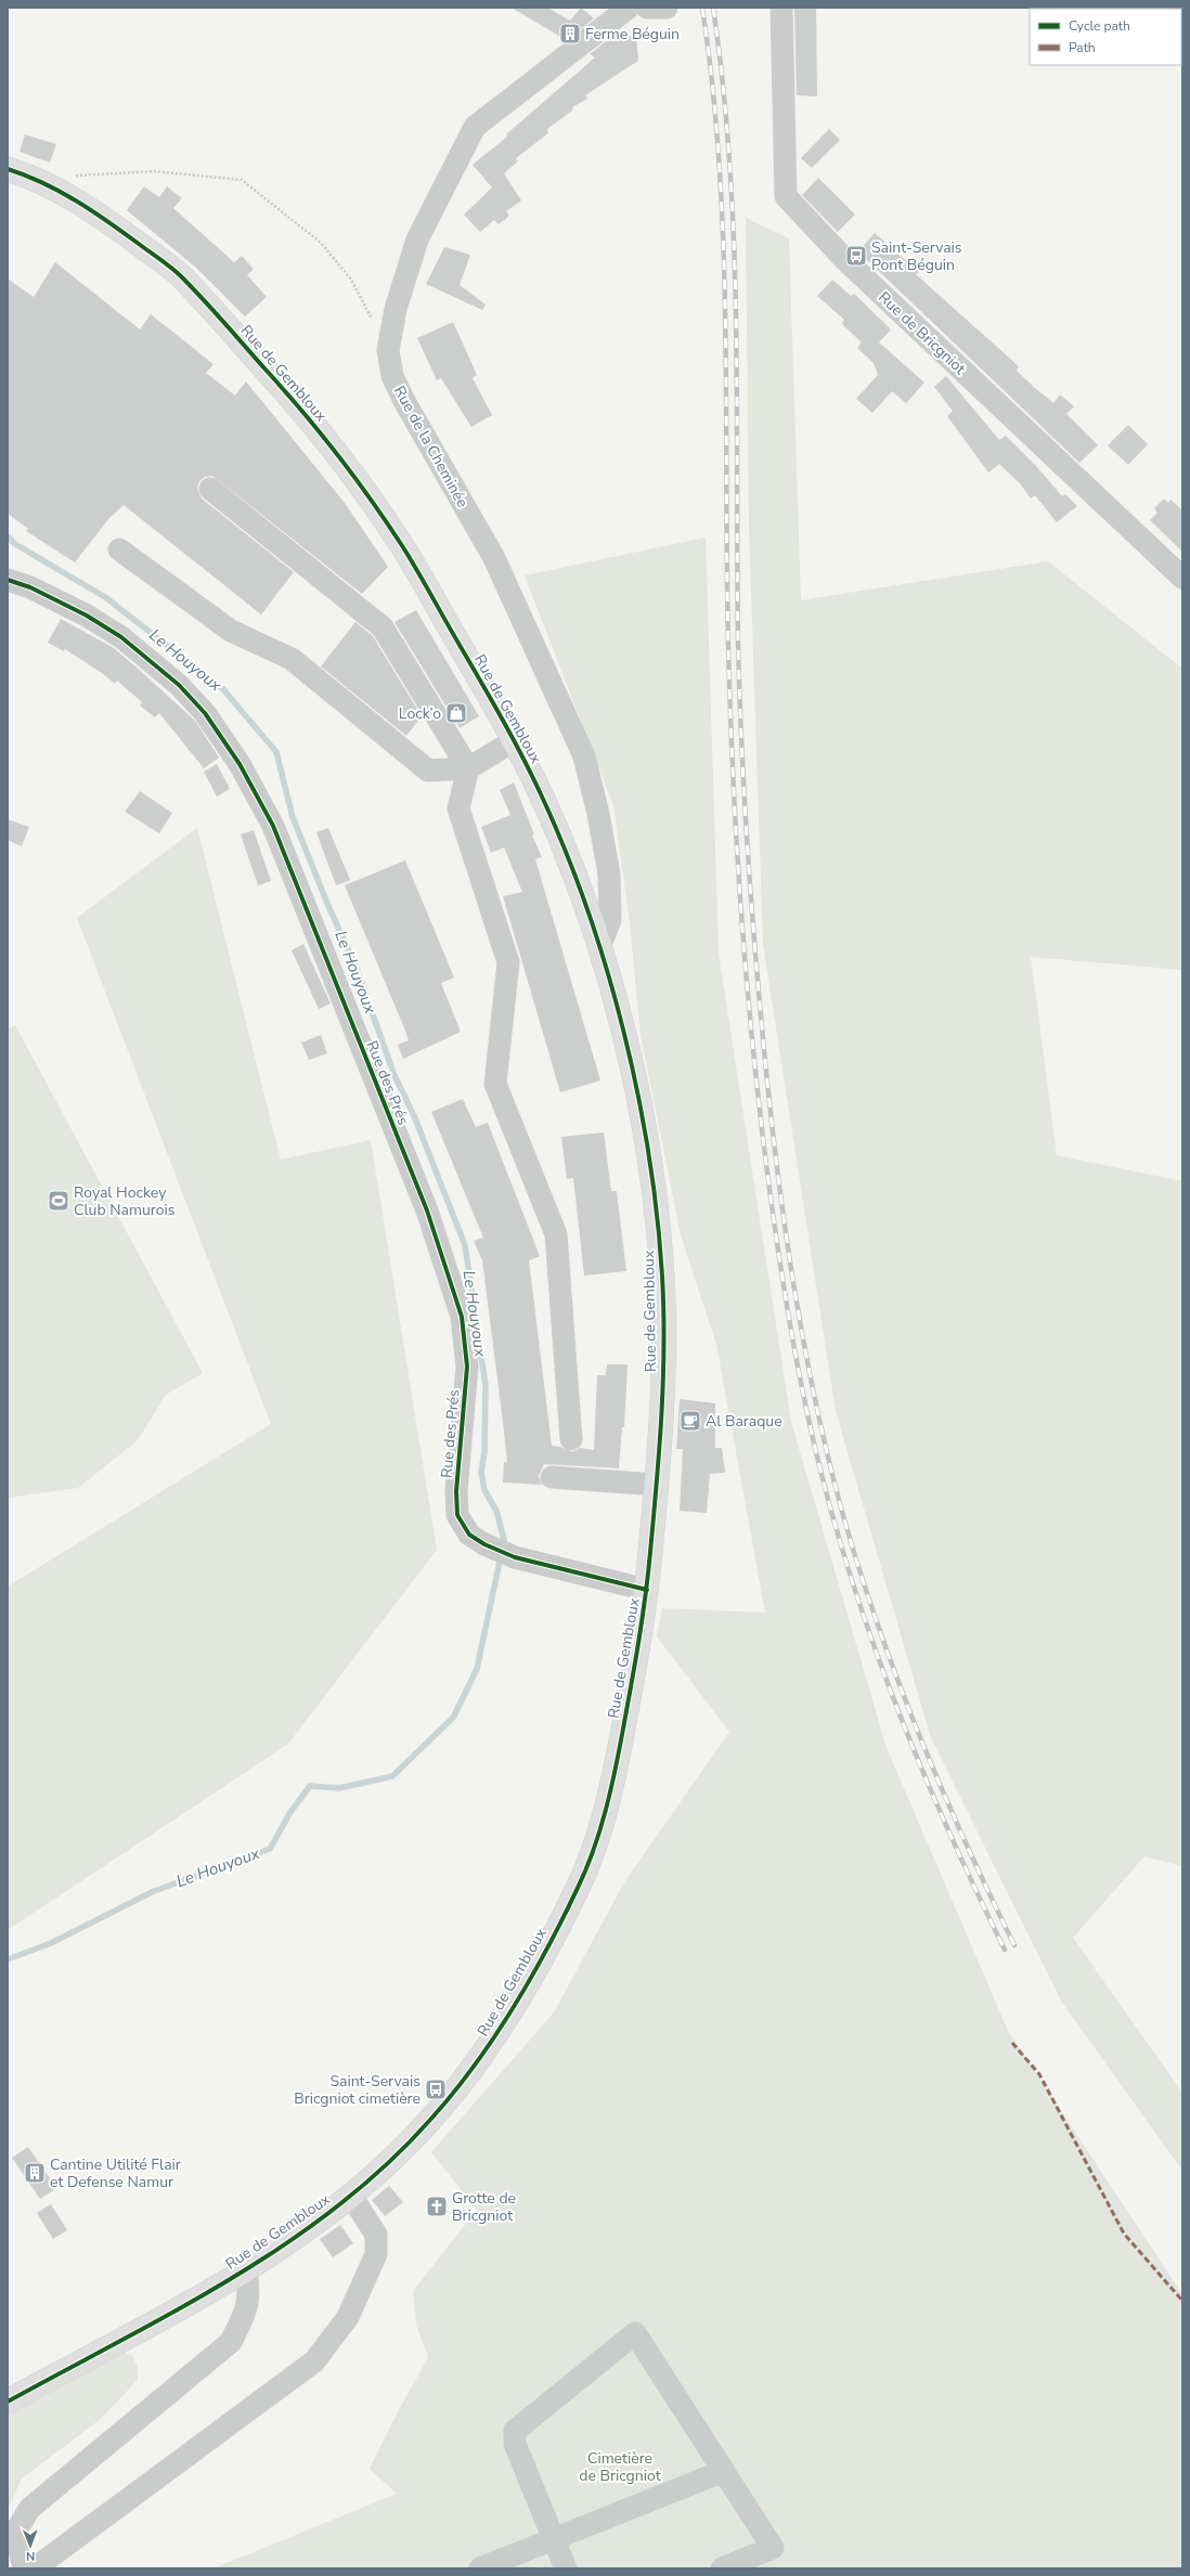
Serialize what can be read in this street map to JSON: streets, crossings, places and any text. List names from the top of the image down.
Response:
{
  "streets": {
    "main road": ["Rue de Gembloux"],
    "street": ["Rue de Bricgniot", "Rue de la Cheminée", "Rue des Prés"]
  },
  "crossings": [
    ["Rue de Gembloux", "Rue de la Cheminée"],
    ["Rue de Gembloux", "Rue des Prés"]
  ],
  "water": ["Le Houyoux"],
  "parks": ["Cimetière de Bricgniot"],
  "places": {
    "building": ["Ferme Béguin", "Cantine Utilité Flair et Defense Namur"],
    "bus stop": ["Saint-Servais Pont Béguin", "Saint-Servais Bricgniot cimetière"],
    "shop": ["Lock’o"],
    "sports": ["Royal Hockey Club Namurois"],
    "cafe": ["Al Baraque"],
    "church": ["Grotte de Bricgniot"]
  },
  "legend": ["Cycle path", "Path"],
  "north": "bottom"
}
